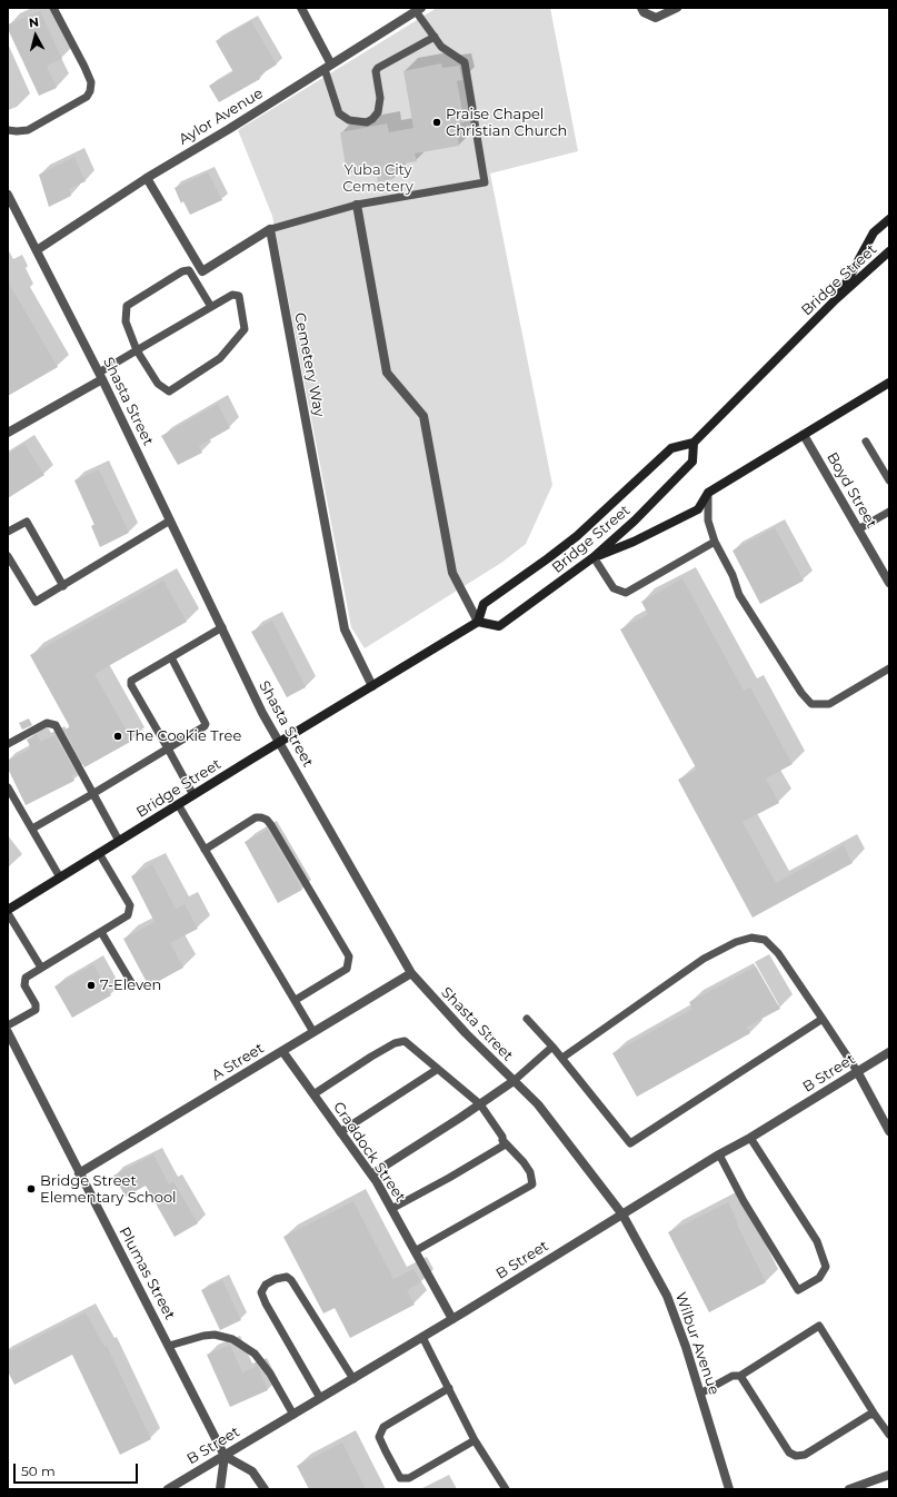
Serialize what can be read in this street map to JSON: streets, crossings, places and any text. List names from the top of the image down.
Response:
{
  "streets": {
    "main road": ["Bridge Street"],
    "street": [
      "Aylor Avenue",
      "Cemetery Way",
      "Shasta Street",
      "Boyd Street",
      "A Street",
      "B Street",
      "Craddock Street",
      "Plumas Street",
      "Wilbur Avenue"
    ]
  },
  "crossings": [
    ["Aylor Avenue", "Shasta Street"],
    ["Bridge Street", "Cemetery Way"],
    ["Bridge Street", "Shasta Street"],
    ["Shasta Street", "A Street"],
    ["Shasta Street", "B Street"],
    ["Shasta Street", "Wilbur Avenue"],
    ["A Street", "Craddock Street"],
    ["A Street", "Plumas Street"],
    ["B Street", "Craddock Street"],
    ["B Street", "Plumas Street"],
    ["B Street", "Wilbur Avenue"]
  ],
  "parks": ["Yuba City Cemetery"],
  "places": [
    "Praise Chapel Christian Church",
    "The Cookie Tree",
    "7-Eleven",
    "Bridge Street Elementary School"
  ],
  "scale_bar": "50 m",
  "north": "top"
}
